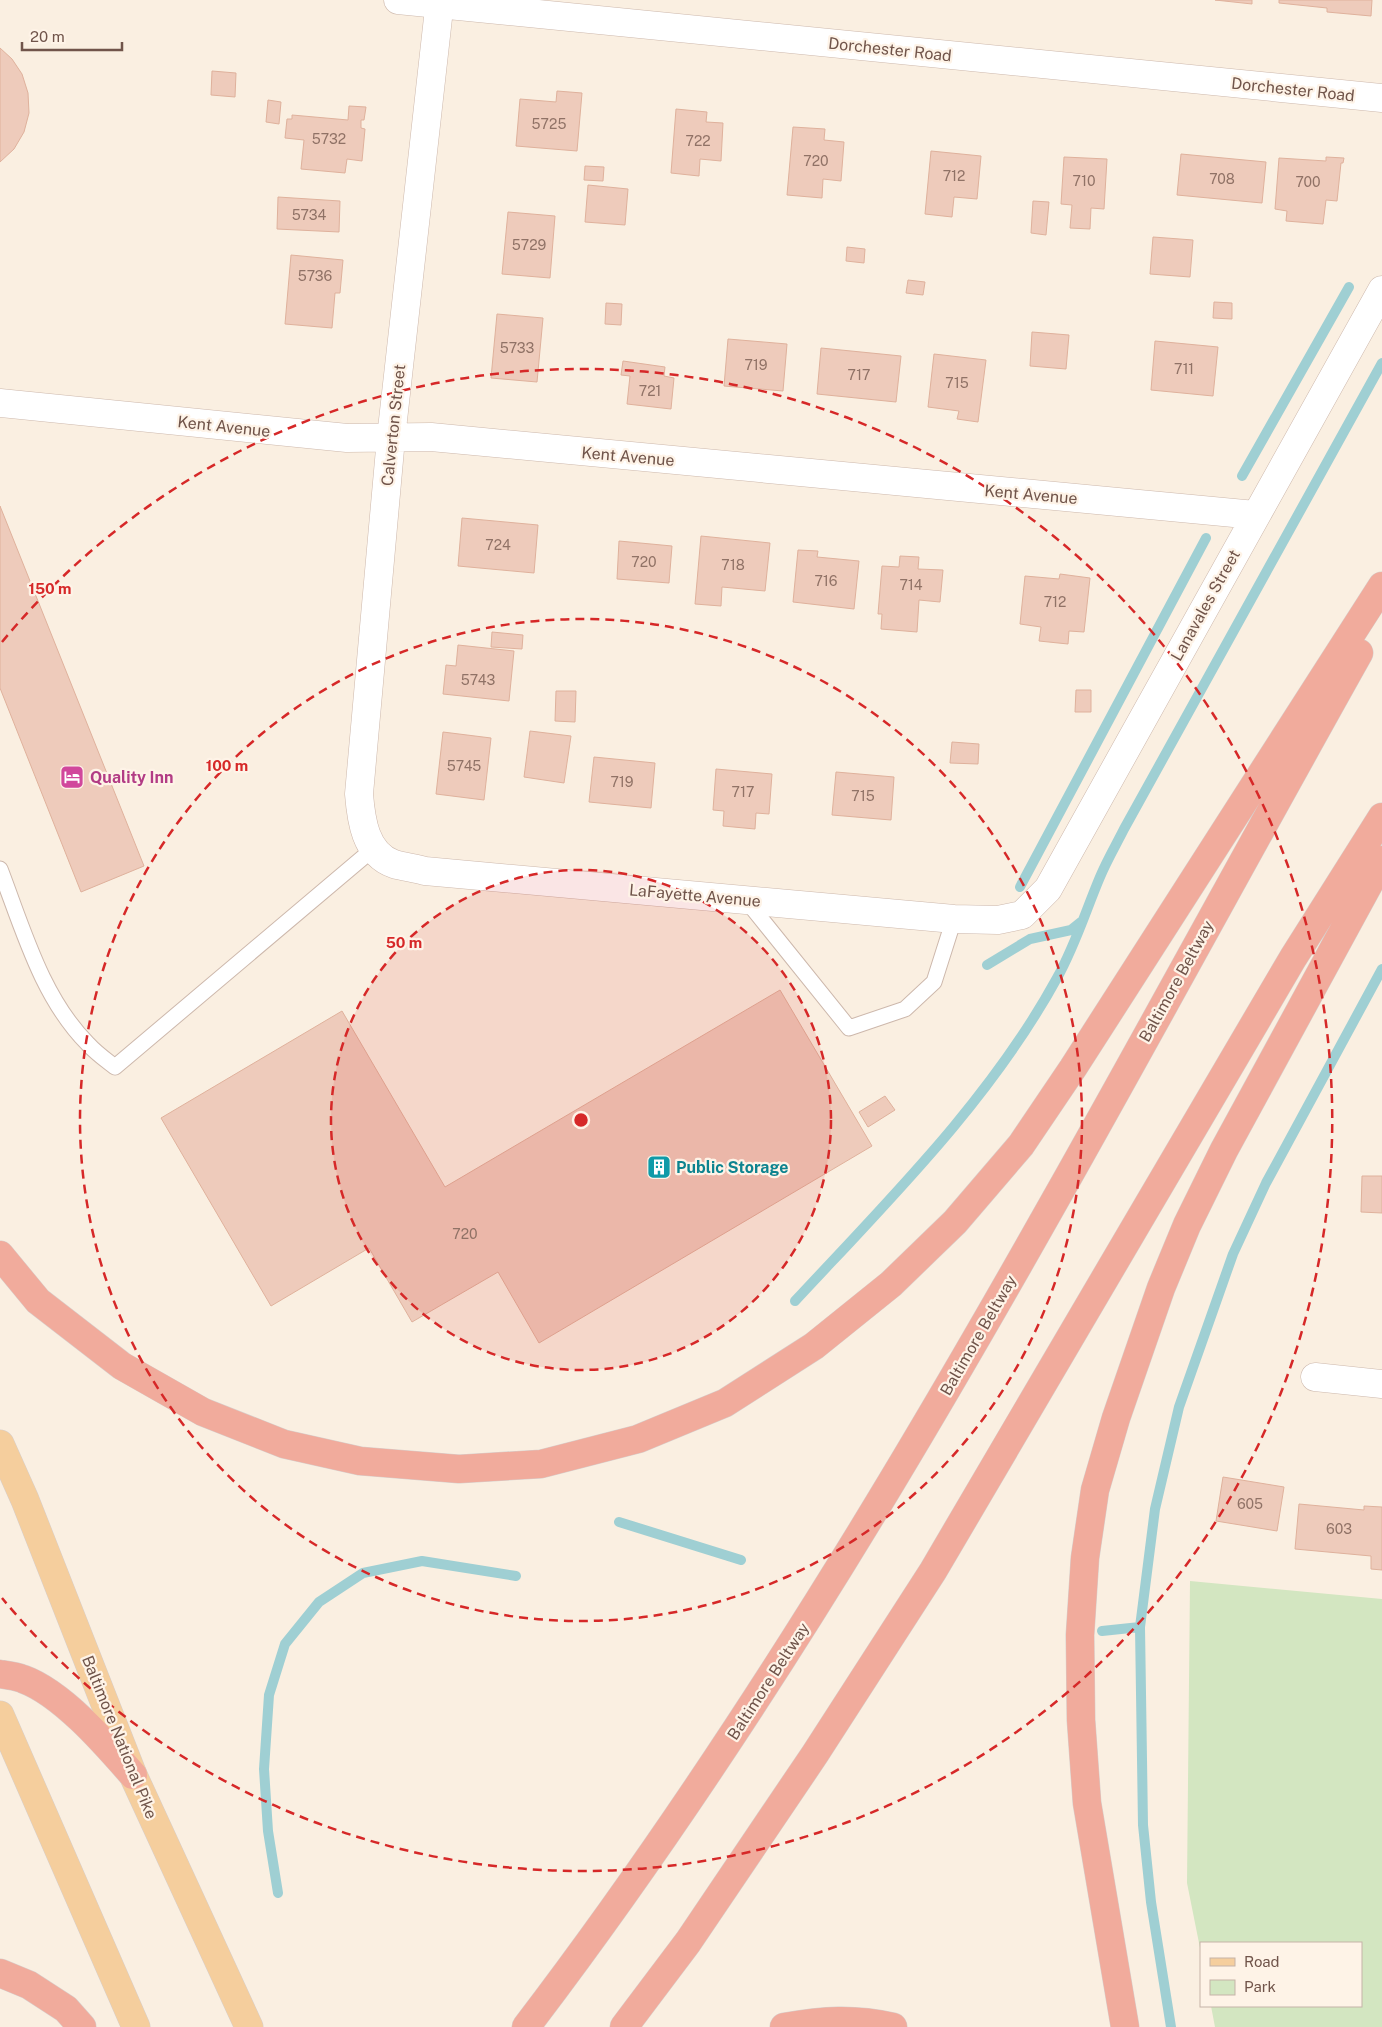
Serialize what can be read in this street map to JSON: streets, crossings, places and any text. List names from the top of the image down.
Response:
{
  "streets": {
    "highway": ["Baltimore Beltway"],
    "main road": ["Baltimore National Pike"],
    "street": [
      "Dorchester Road",
      "Calverton Street",
      "Kent Avenue",
      "Lanavales Street",
      "LaFayette Avenue"
    ]
  },
  "crossings": [
    ["Dorchester Road", "Calverton Street"],
    ["Calverton Street", "Kent Avenue"],
    ["Calverton Street", "LaFayette Avenue"],
    ["Kent Avenue", "Lanavales Street"],
    ["Lanavales Street", "LaFayette Avenue"]
  ],
  "places": {
    "hotel": ["Quality Inn"],
    "building": ["Public Storage"]
  },
  "house_numbers": [
    "5725",
    "5732",
    "722",
    "720",
    "712",
    "708",
    "710",
    "700",
    "5734",
    "5729",
    "5736",
    "5733",
    "719",
    "711",
    "717",
    "715",
    "721",
    "724",
    "720",
    "718",
    "716",
    "714",
    "712",
    "5743",
    "5745",
    "719",
    "717",
    "715",
    "720",
    "605",
    "603"
  ],
  "legend": ["Road", "Park"],
  "scale_bar": "20 m",
  "rings": ["150 m", "100 m", "50 m"]
}
